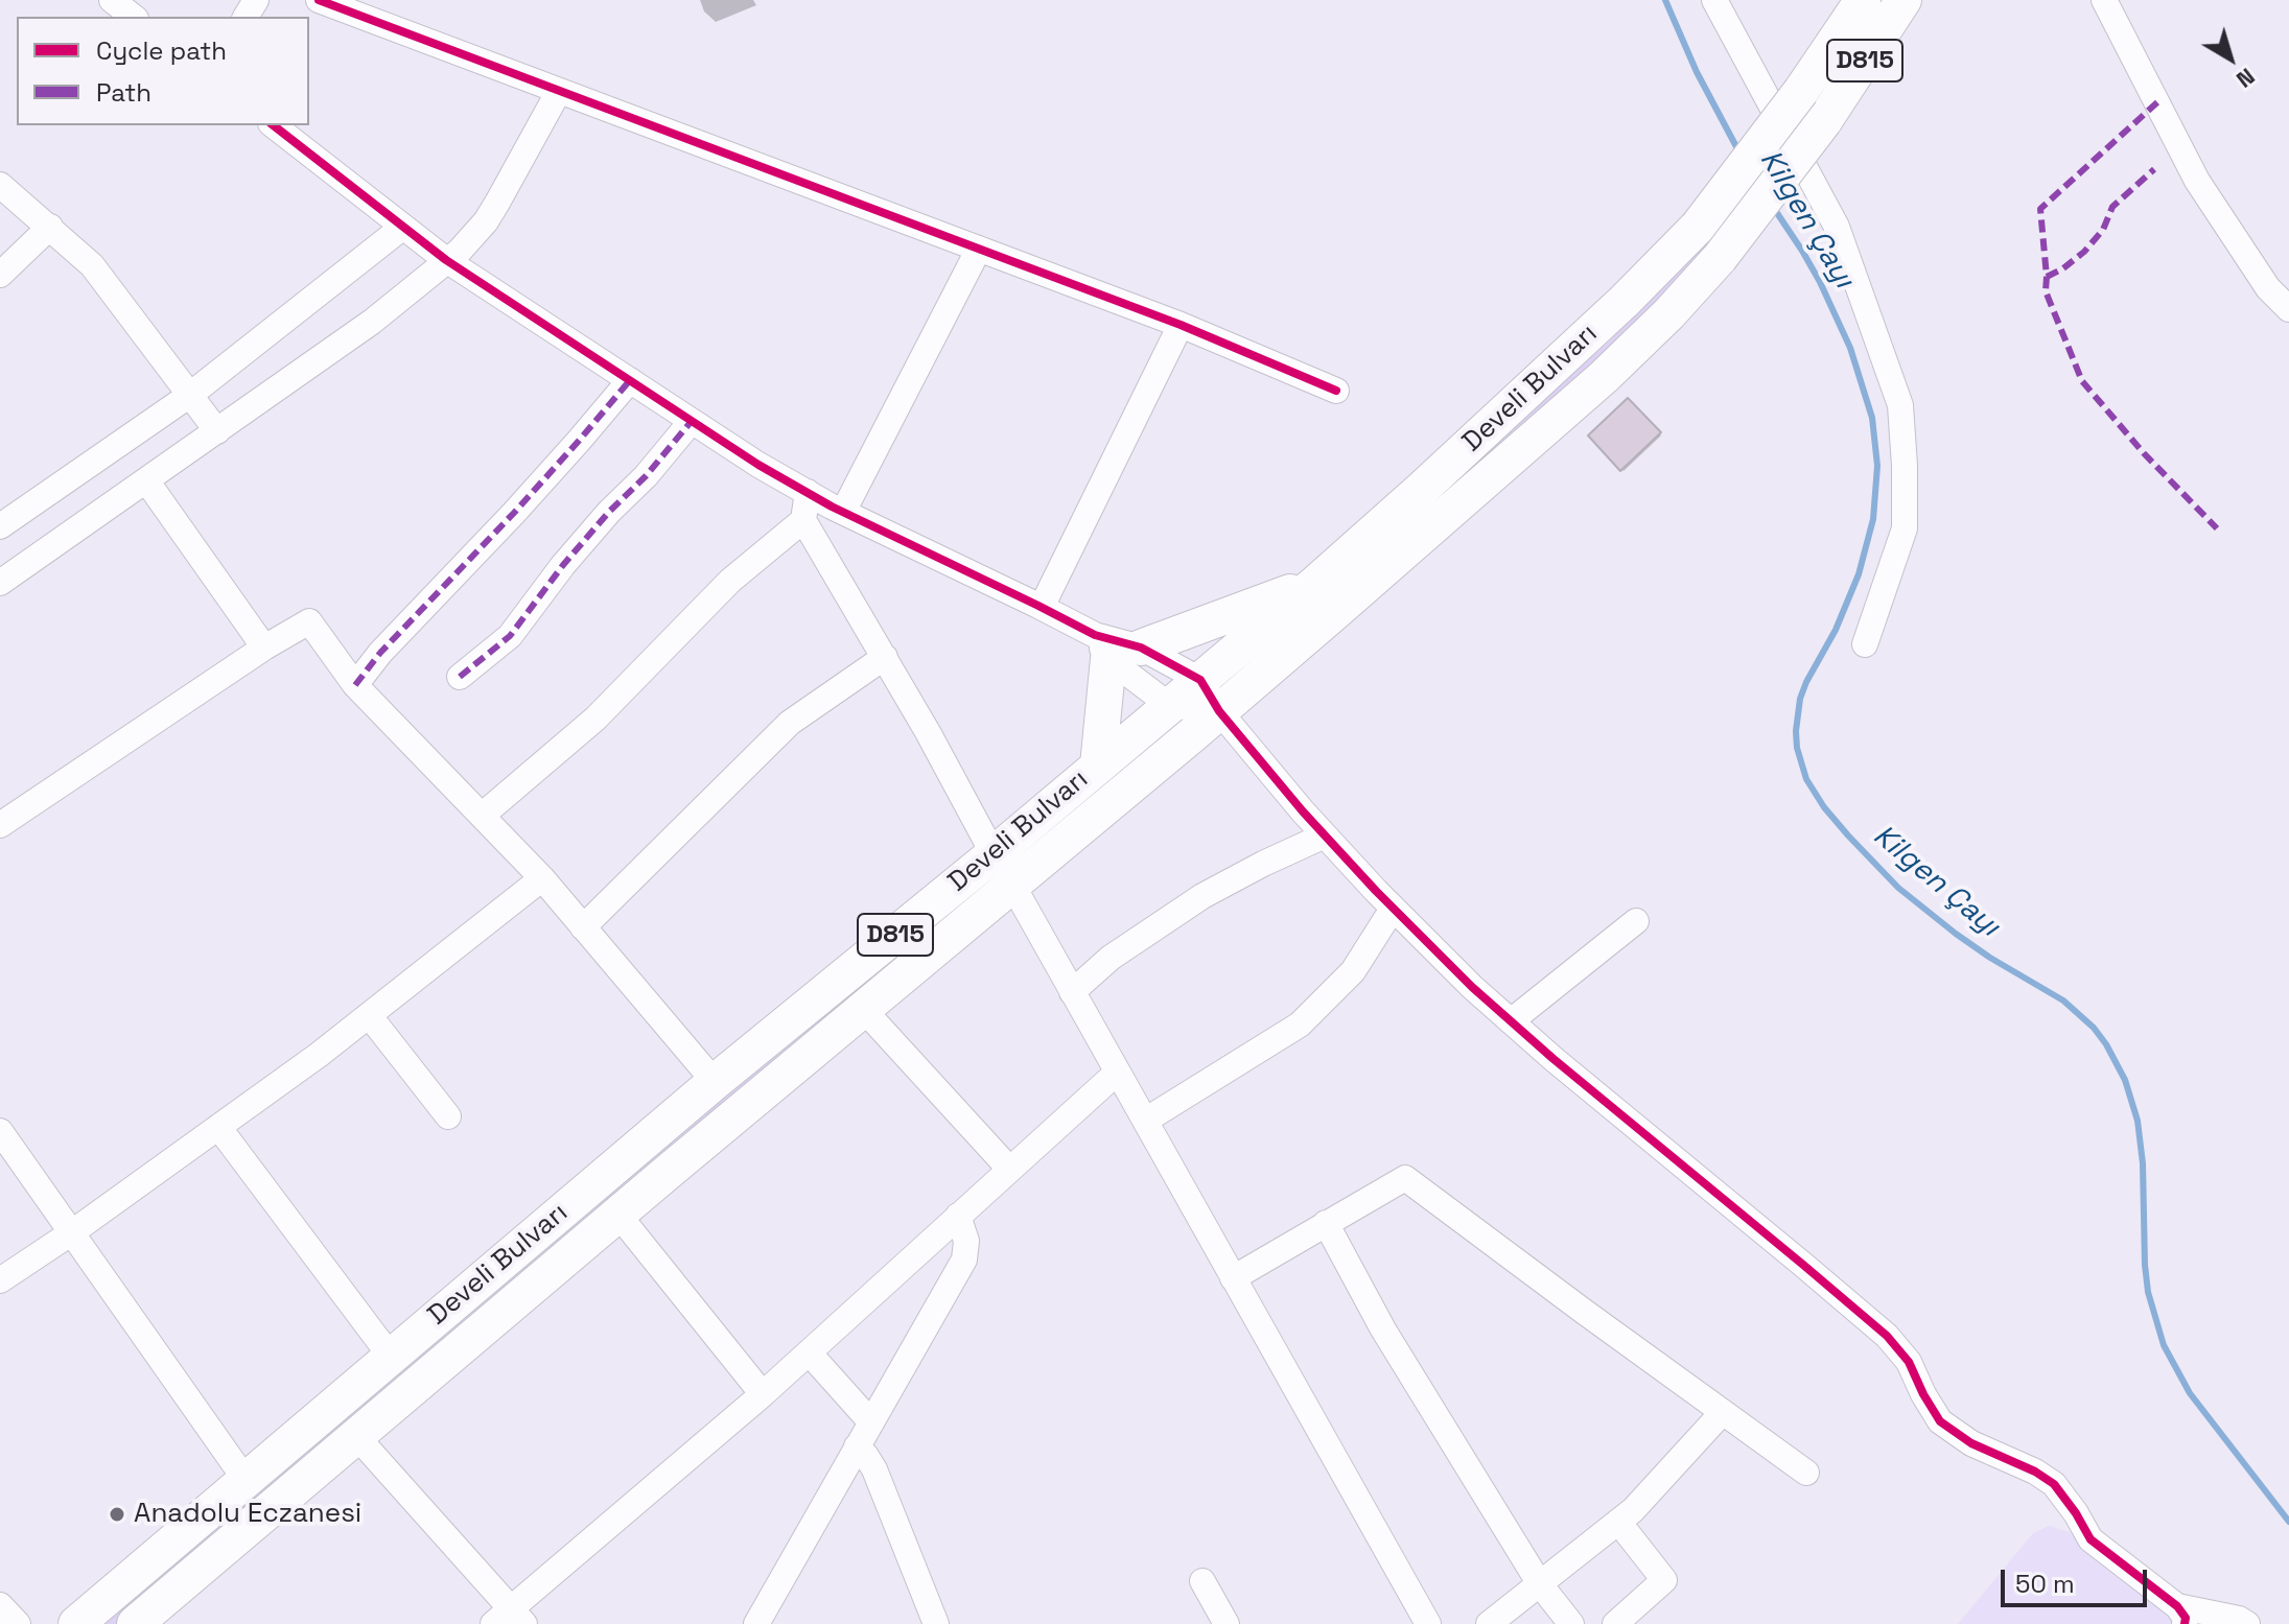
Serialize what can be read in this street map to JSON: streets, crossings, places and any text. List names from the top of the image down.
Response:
{
  "streets": {
    "highway": ["D815", "Develi Bulvarı"]
  },
  "water": ["Kilgen Çayı"],
  "places": ["Anadolu Eczanesi"],
  "legend": ["Cycle path", "Path"],
  "scale_bar": "50 m",
  "north": "bottom right"
}
